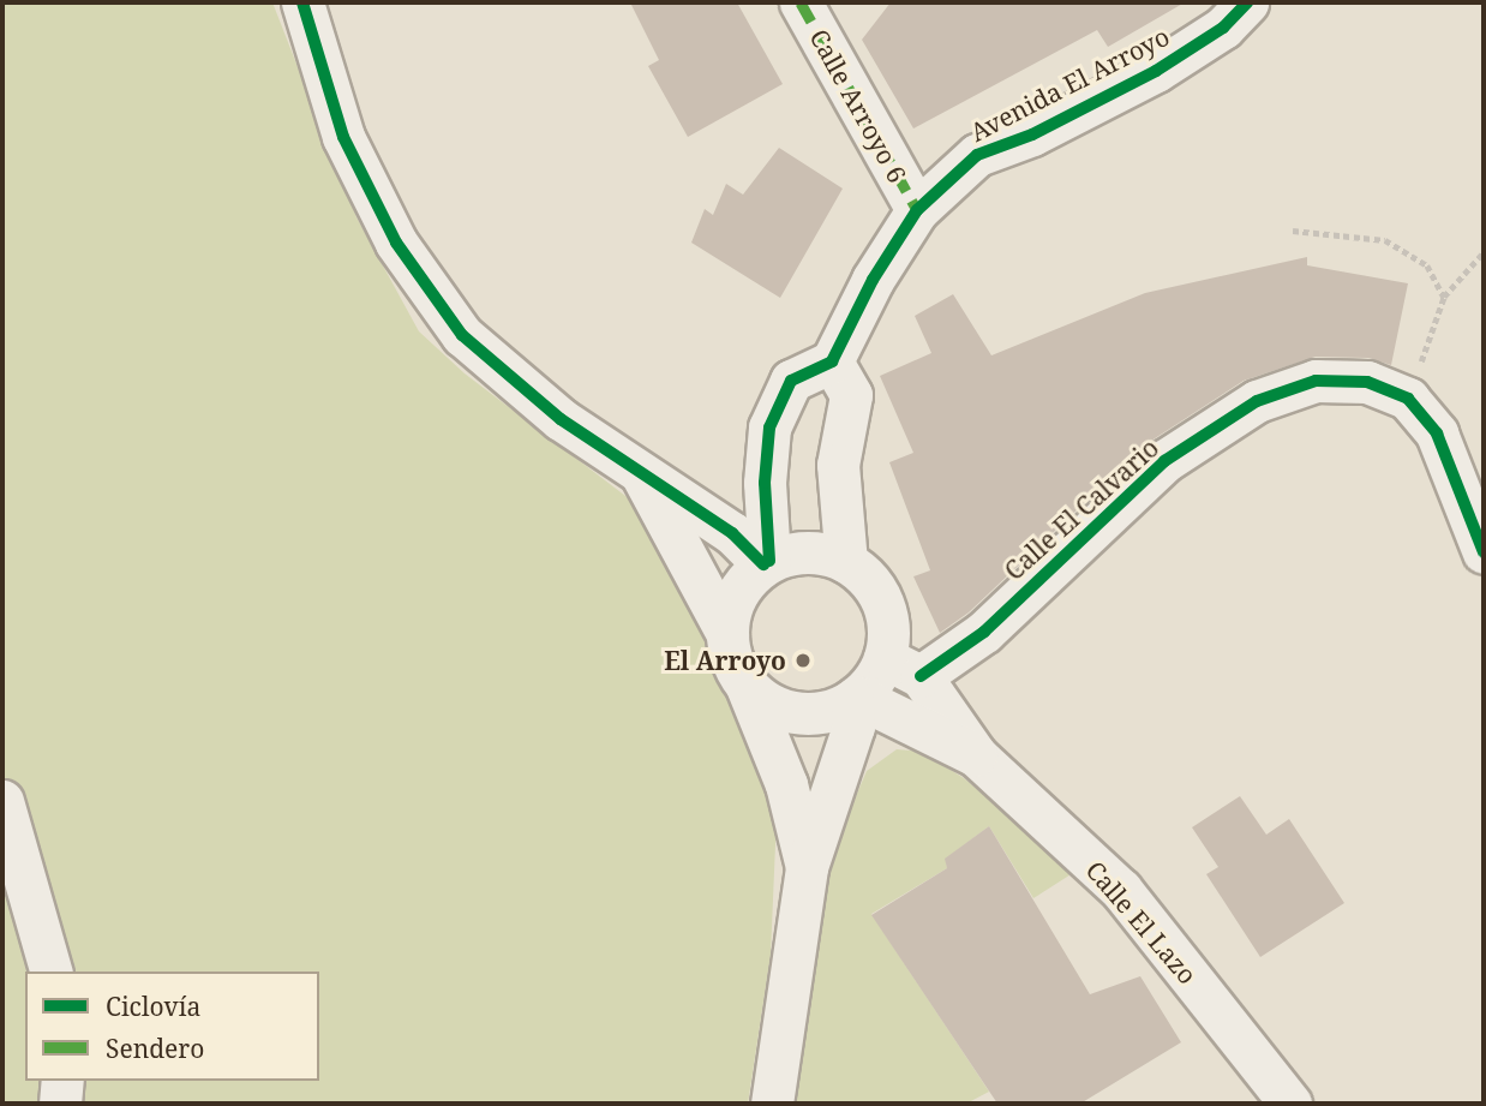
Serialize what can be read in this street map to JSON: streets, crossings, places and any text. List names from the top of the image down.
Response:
{
  "streets": {
    "street": [
      "Avenida El Arroyo",
      "Calle Arroyo 6",
      "Calle El Calvario",
      "Calle El Lazo"
    ]
  },
  "crossings": [
    ["Avenida El Arroyo", "Calle Arroyo 6"],
    ["Calle El Calvario", "Calle El Lazo"]
  ],
  "places": ["El Arroyo"],
  "legend": ["Ciclovía", "Sendero"]
}
